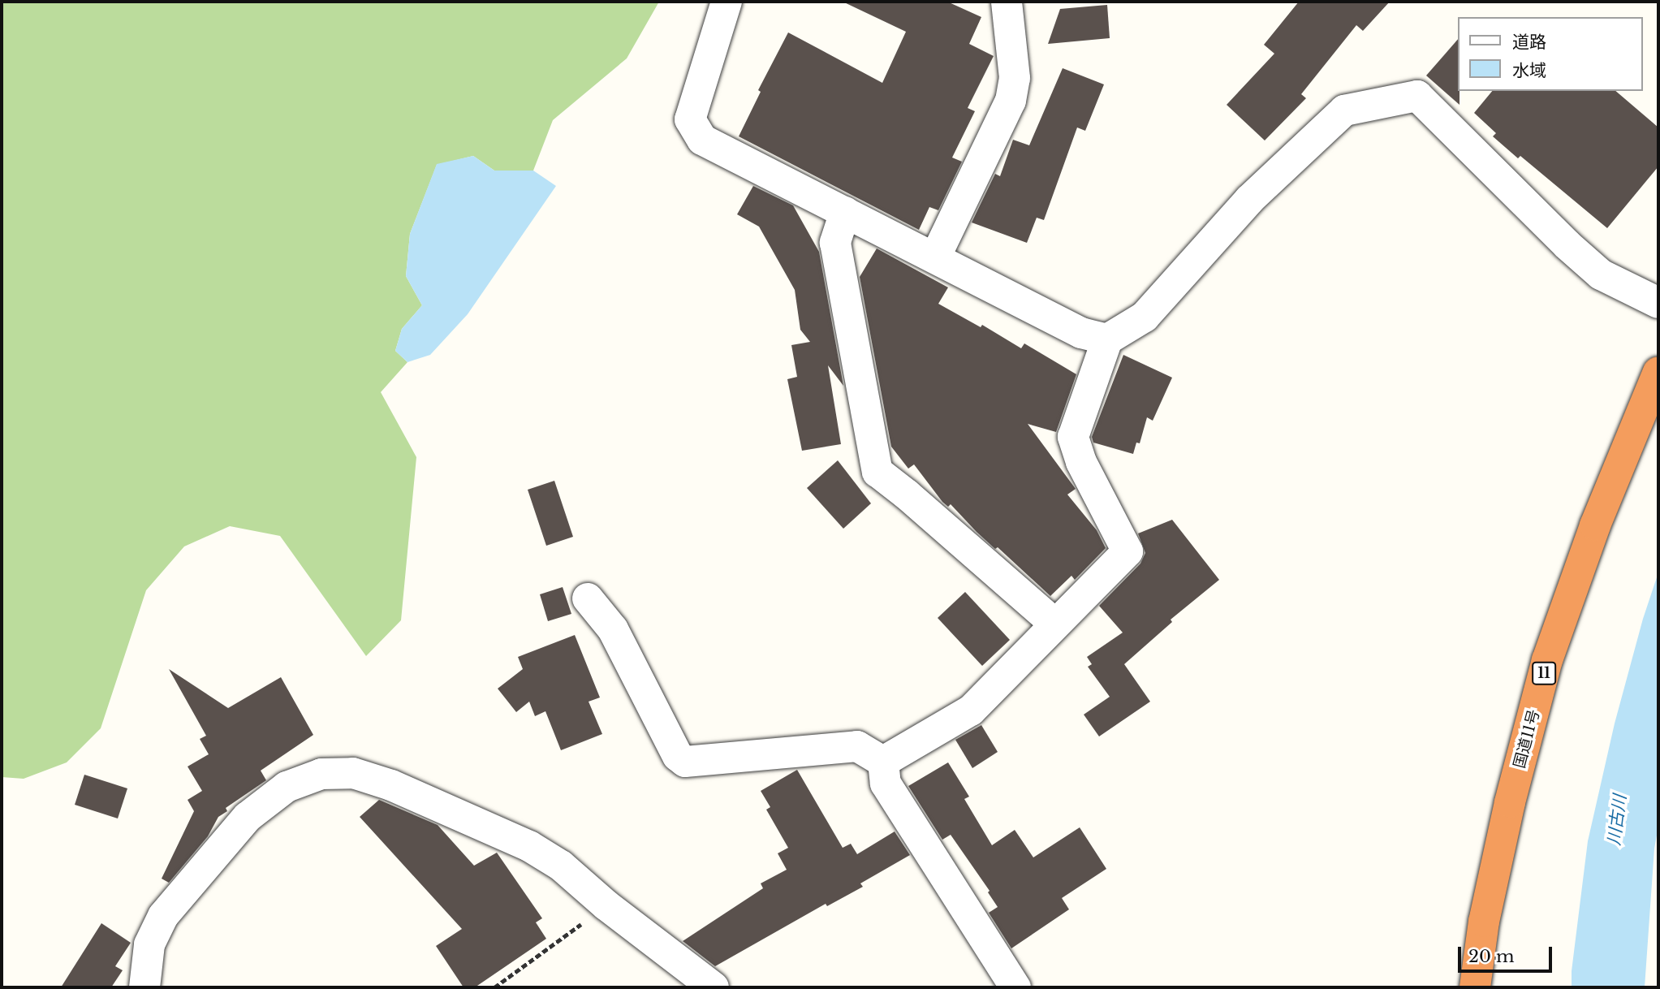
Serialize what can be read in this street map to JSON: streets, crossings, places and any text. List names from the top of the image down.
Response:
{
  "streets": {
    "highway": ["11", "国道11号"]
  },
  "water": ["川古川"],
  "legend": ["道路", "水域"],
  "scale_bar": "20 m"
}
